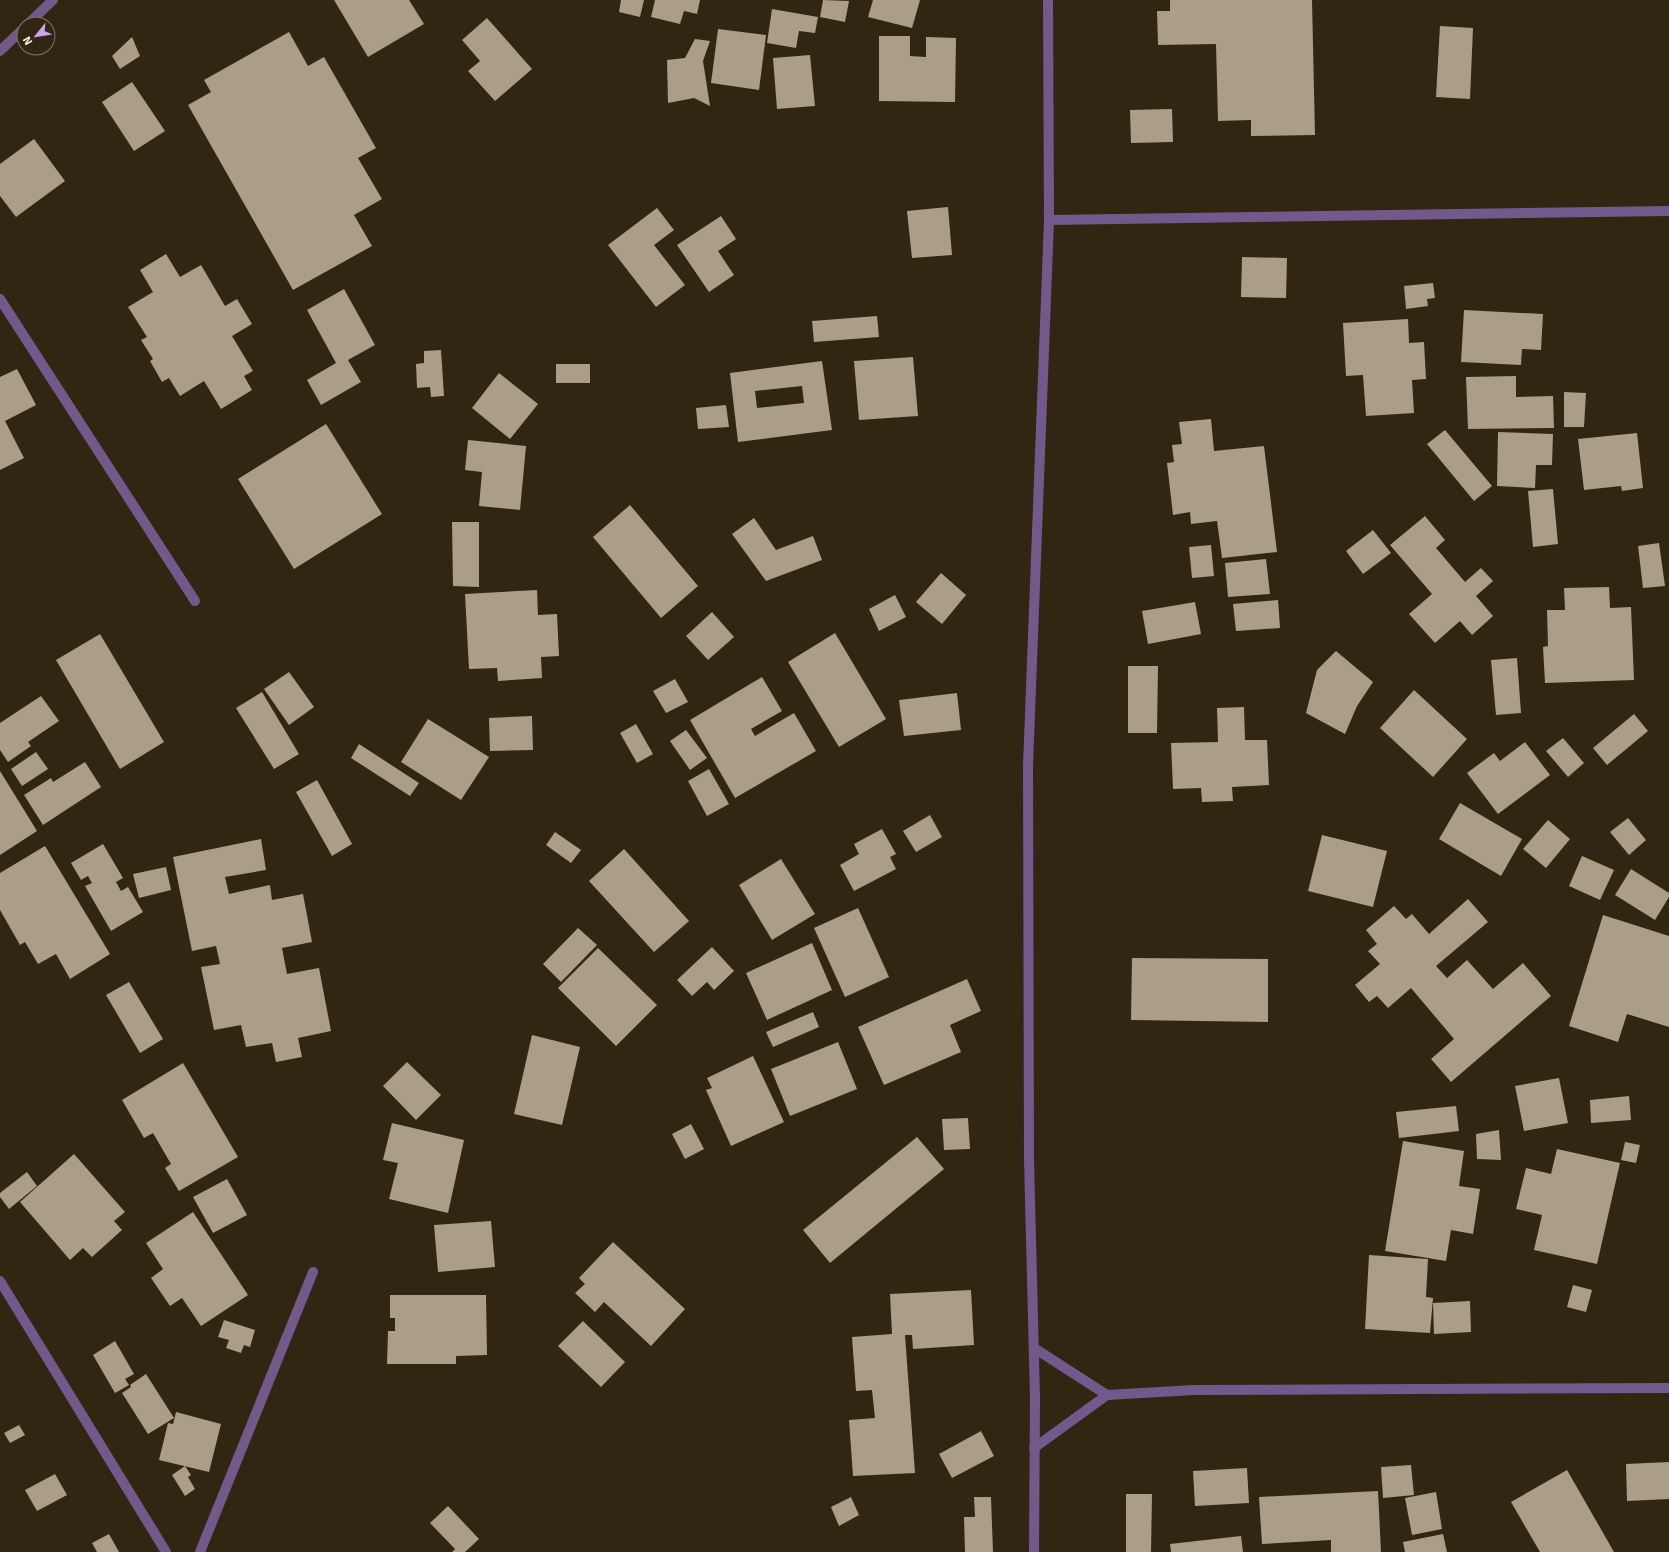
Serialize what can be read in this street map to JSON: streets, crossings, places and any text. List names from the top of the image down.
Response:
{
  "north": "bottom left"
}
